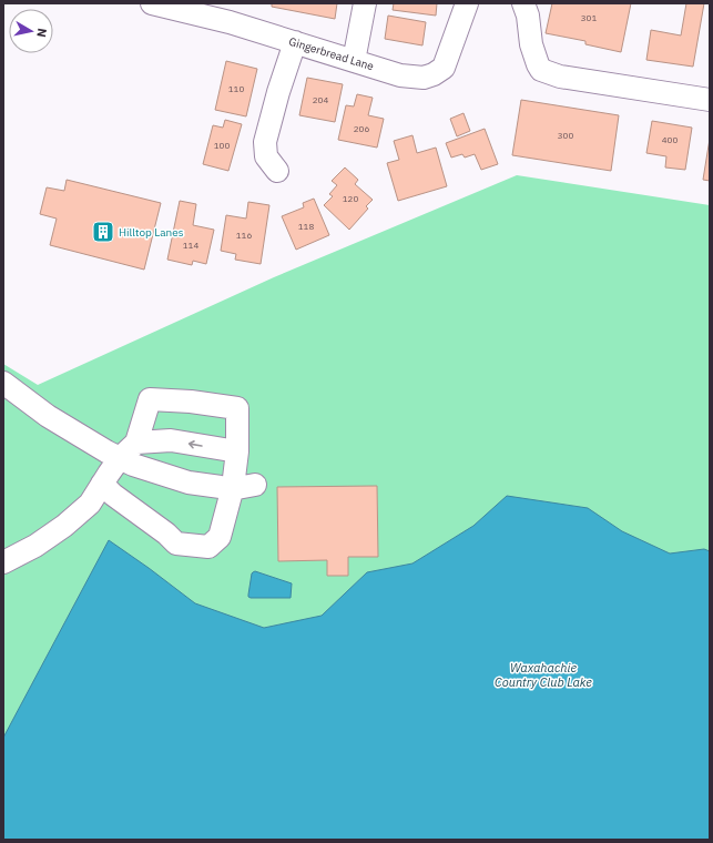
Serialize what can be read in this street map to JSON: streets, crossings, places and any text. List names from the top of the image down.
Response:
{
  "streets": {
    "street": ["Gingerbread Lane"]
  },
  "water": ["Waxahachie Country Club Lake"],
  "places": {
    "building": ["Hilltop Lanes"]
  },
  "house_numbers": [
    "301",
    "110",
    "204",
    "206",
    "300",
    "400",
    "100",
    "120",
    "118",
    "116",
    "114"
  ],
  "north": "right"
}
